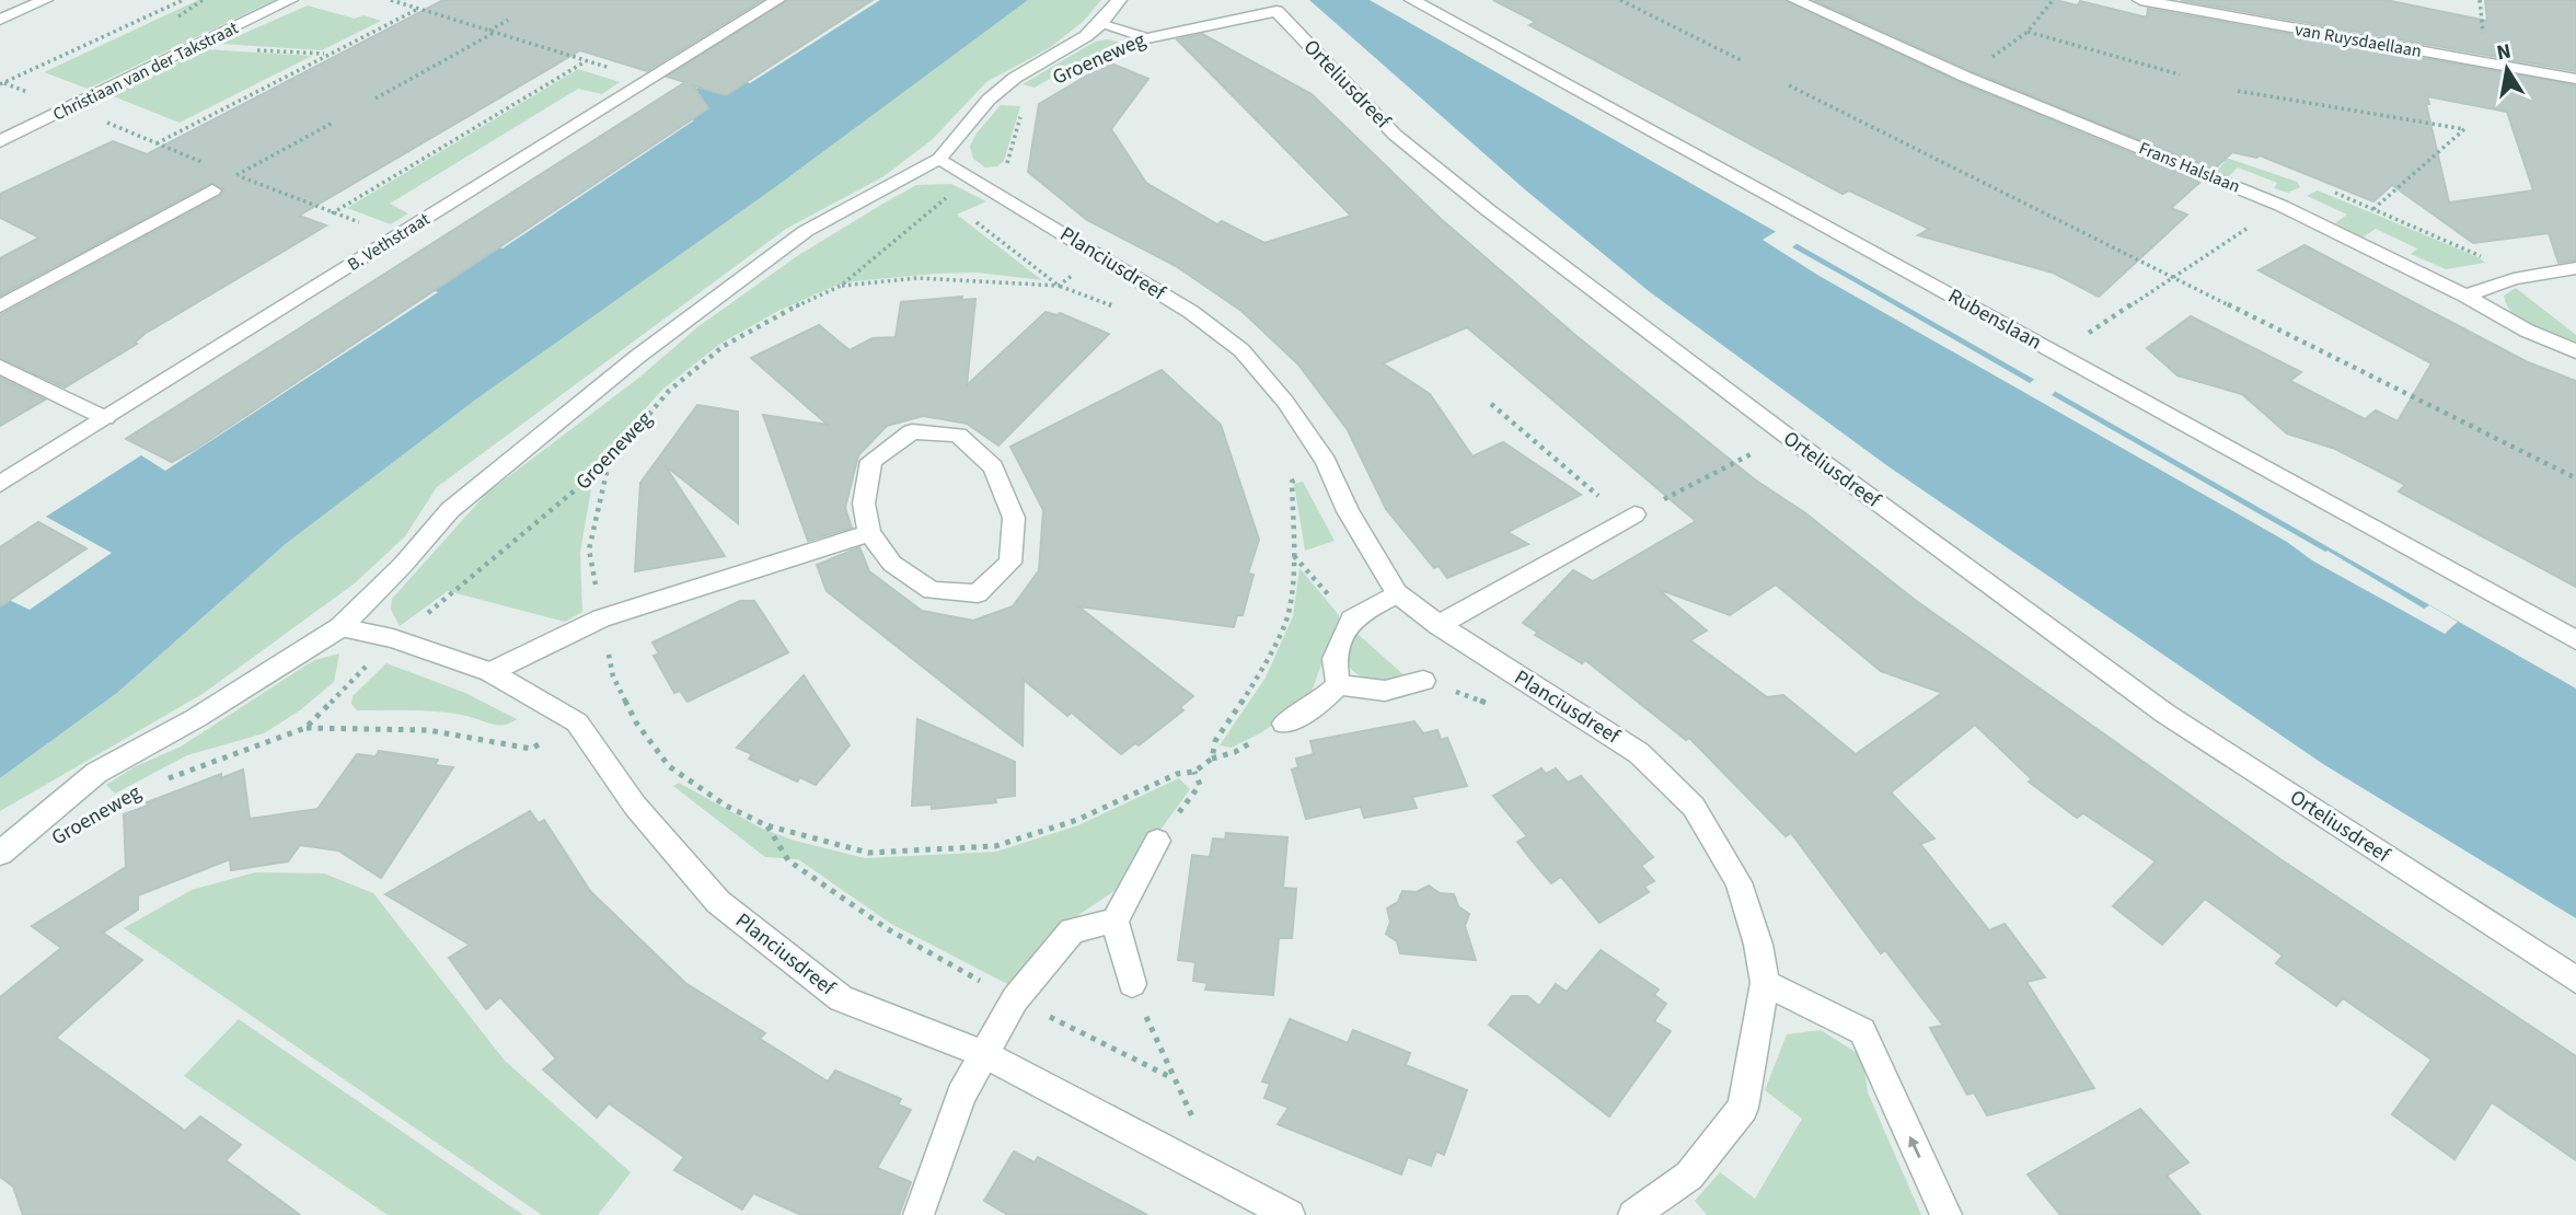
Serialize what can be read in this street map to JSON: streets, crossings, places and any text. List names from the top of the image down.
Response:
{
  "streets": {
    "street": [
      "van Ruysdaellaan",
      "Groeneweg",
      "Christiaan van der Takstraat",
      "Orteliusdreef",
      "Frans Halslaan",
      "B. Vethstraat",
      "Planciusdreef",
      "Rubenslaan"
    ]
  },
  "crossings": [
    ["Groeneweg", "Orteliusdreef"],
    ["Groeneweg", "Planciusdreef"]
  ],
  "north": "top"
}
